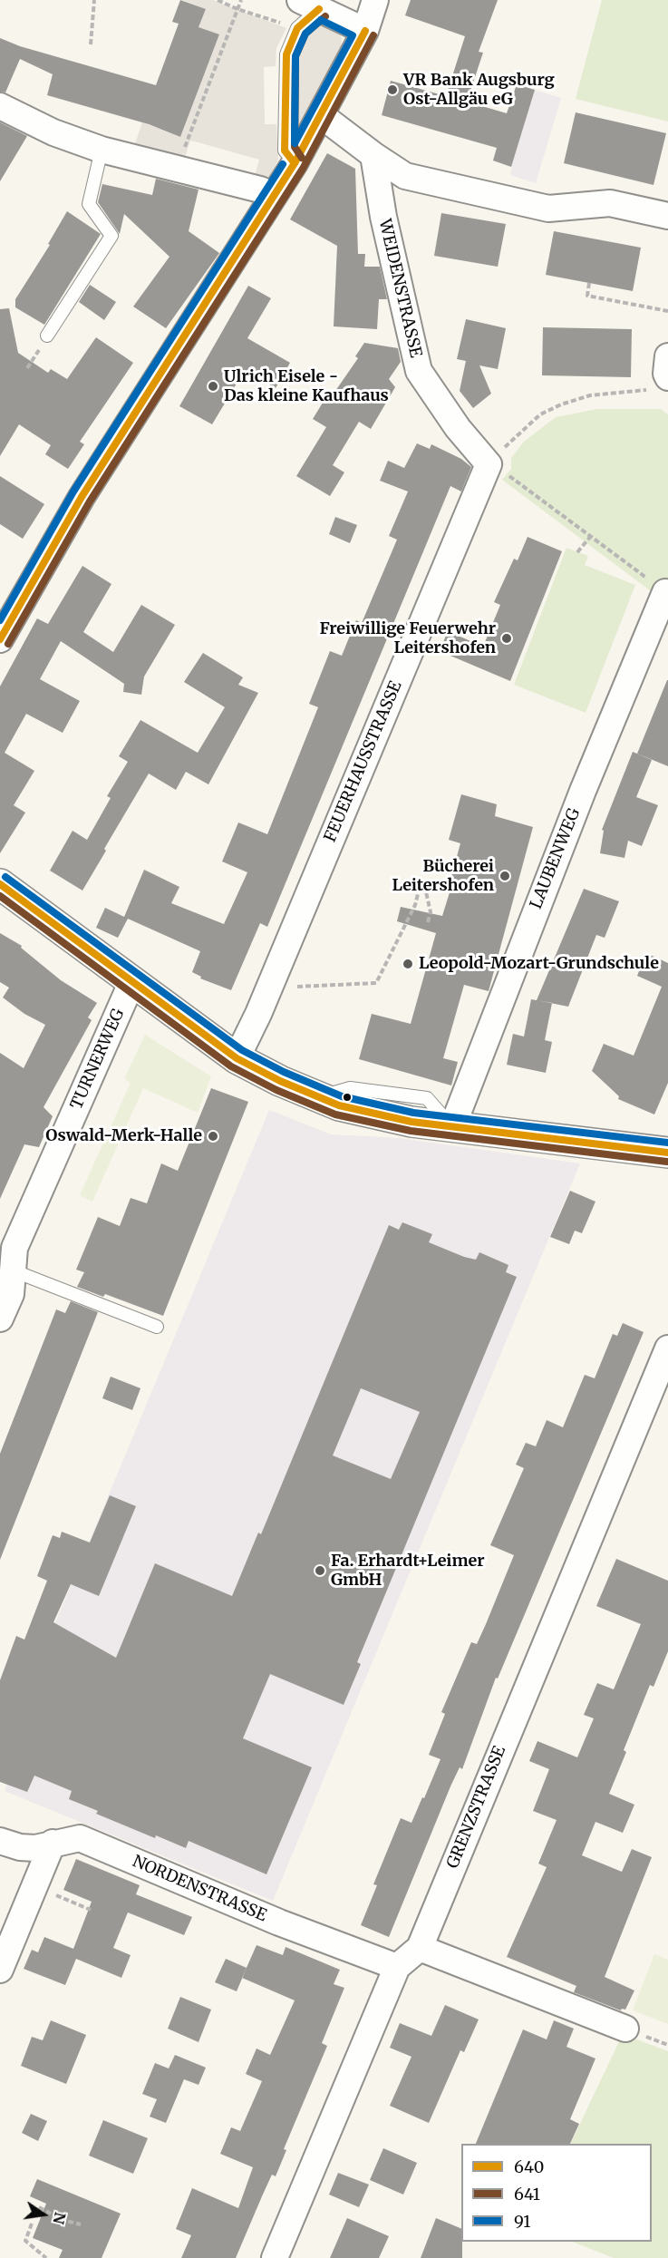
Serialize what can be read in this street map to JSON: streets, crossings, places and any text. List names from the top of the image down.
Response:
{
  "streets": {
    "street": [
      "WEIDENSTRASSE",
      "FEUERHAUSSTRASSE",
      "LAUBENWEG",
      "TURNERWEG",
      "GRENZSTRASSE",
      "NORDENSTRASSE"
    ]
  },
  "crossings": [
    ["WEIDENSTRASSE", "FEUERHAUSSTRASSE"],
    ["GRENZSTRASSE", "NORDENSTRASSE"]
  ],
  "places": [
    "VR Bank Augsburg Ost-Allgäu eG",
    "Ulrich Eisele - Das kleine Kaufhaus",
    "Freiwillige Feuerwehr Leitershofen",
    "Bücherei Leitershofen",
    "Leopold-Mozart-Grundschule",
    "Oswald-Merk-Halle",
    "Fa. Erhardt+Leimer GmbH"
  ],
  "lines": ["transit line 640", "transit line 641", "transit line 91"],
  "legend": ["640", "641", "91"],
  "north": "right"
}
